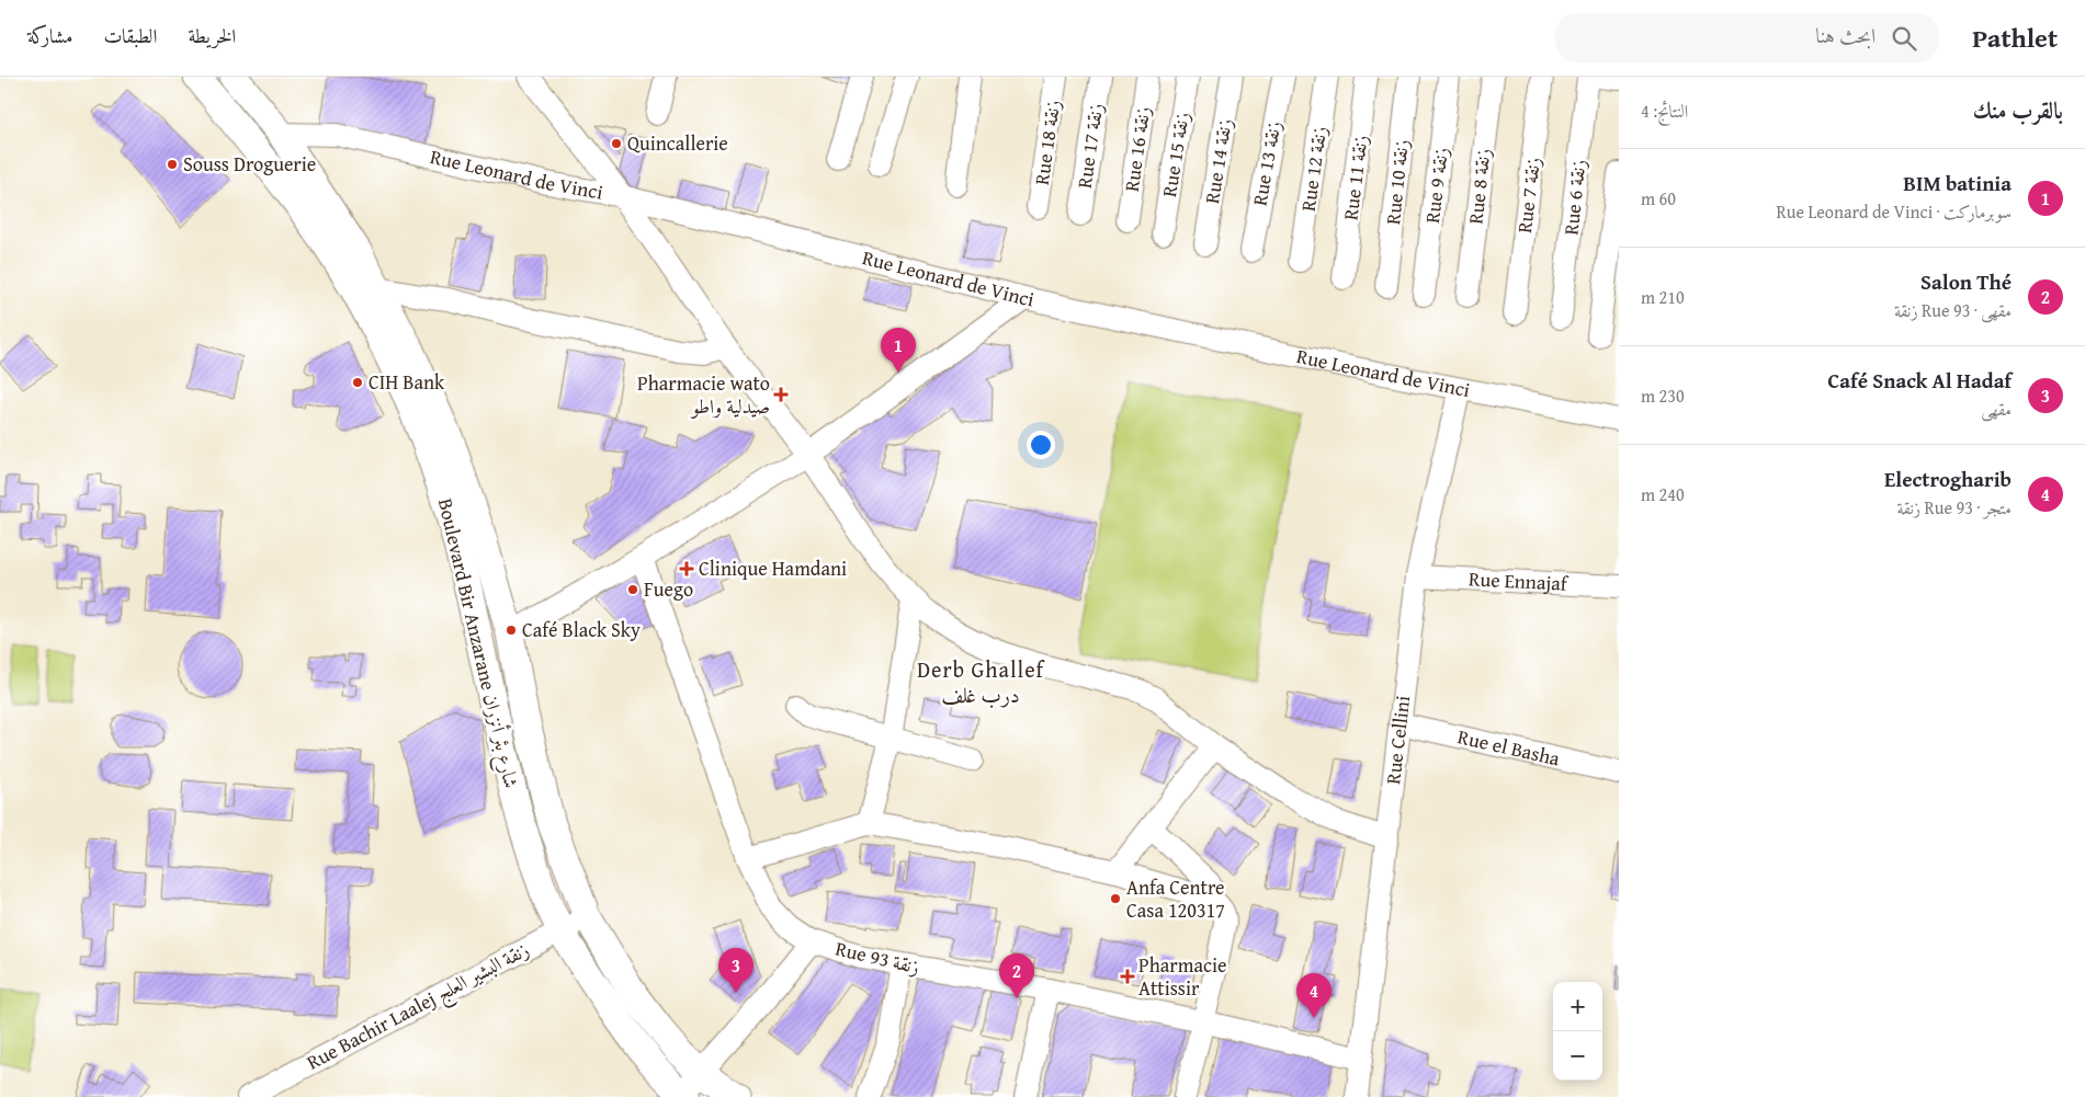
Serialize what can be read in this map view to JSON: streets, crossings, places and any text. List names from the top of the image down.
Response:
{
  "streets": {
    "main road": ["Boulevard Bir Anzarane شارع بئر أنزران"],
    "street": [
      "Rue 18 زنقة",
      "Rue 17 زنقة",
      "Rue 16 زنقة",
      "Rue 15 زنقة",
      "Rue 14 زنقة",
      "Rue 13 زنقة",
      "Rue 12 زنقة",
      "Rue Leonard de Vinci",
      "Rue 11 زنقة",
      "Rue 10 زنقة",
      "Rue 9 زنقة",
      "Rue 8 زنقة",
      "Rue 7 زنقة",
      "Rue 6 زنقة",
      "Rue Ennajaf",
      "Rue Cellini",
      "Rue el Basha",
      "Rue 93 زنقة",
      "Rue Bachir Laalej زنقة البشير العلج"
    ]
  },
  "crossings": [
    ["Rue Leonard de Vinci", "Boulevard Bir Anzarane شارع بئر أنزران"],
    ["Rue Leonard de Vinci", "Rue Cellini"],
    ["Rue Ennajaf", "Rue Cellini"],
    ["Boulevard Bir Anzarane شارع بئر أنزران", "Rue Bachir Laalej زنقة البشير العلج"],
    ["Rue Cellini", "Rue el Basha"],
    ["Rue Cellini", "Rue 93 زنقة"]
  ],
  "districts": ["Derb Ghallef درب غلف"],
  "places": {
    "other": [
      "Quincallerie",
      "Souss Droguerie",
      "CIH Bank",
      "Fuego",
      "Café Black Sky",
      "Anfa Centre Casa 120317"
    ],
    "health": ["Pharmacie wato صيدلية واطو", "Clinique Hamdani", "Pharmacie Attissir"]
  },
  "page": {
    "header": "Pathlet",
    "search": "ابحث هنا",
    "nav": ["الخريطة", "الطبقات", "مشاركة"],
    "heading": ["بالقرب منك", "النتائج: 4"],
    "list": [
      {
        "mark": "1",
        "name": "BIM batinia",
        "note": "سوبرماركت · Rue Leonard de Vinci",
        "value": "60 m"
      },
      {
        "mark": "2",
        "name": "Salon Thé",
        "note": "مقهى · Rue 93 زنقة",
        "value": "210 m"
      },
      {
        "mark": "3",
        "name": "Café Snack Al Hadaf",
        "note": "مقهى",
        "value": "230 m"
      },
      {
        "mark": "4",
        "name": "Electrogharib",
        "note": "متجر · Rue 93 زنقة",
        "value": "240 m"
      }
    ],
    "pins": [
      "1",
      "3",
      "2",
      "4"
    ],
    "map_buttons": ["+", "−"]
  }
}
